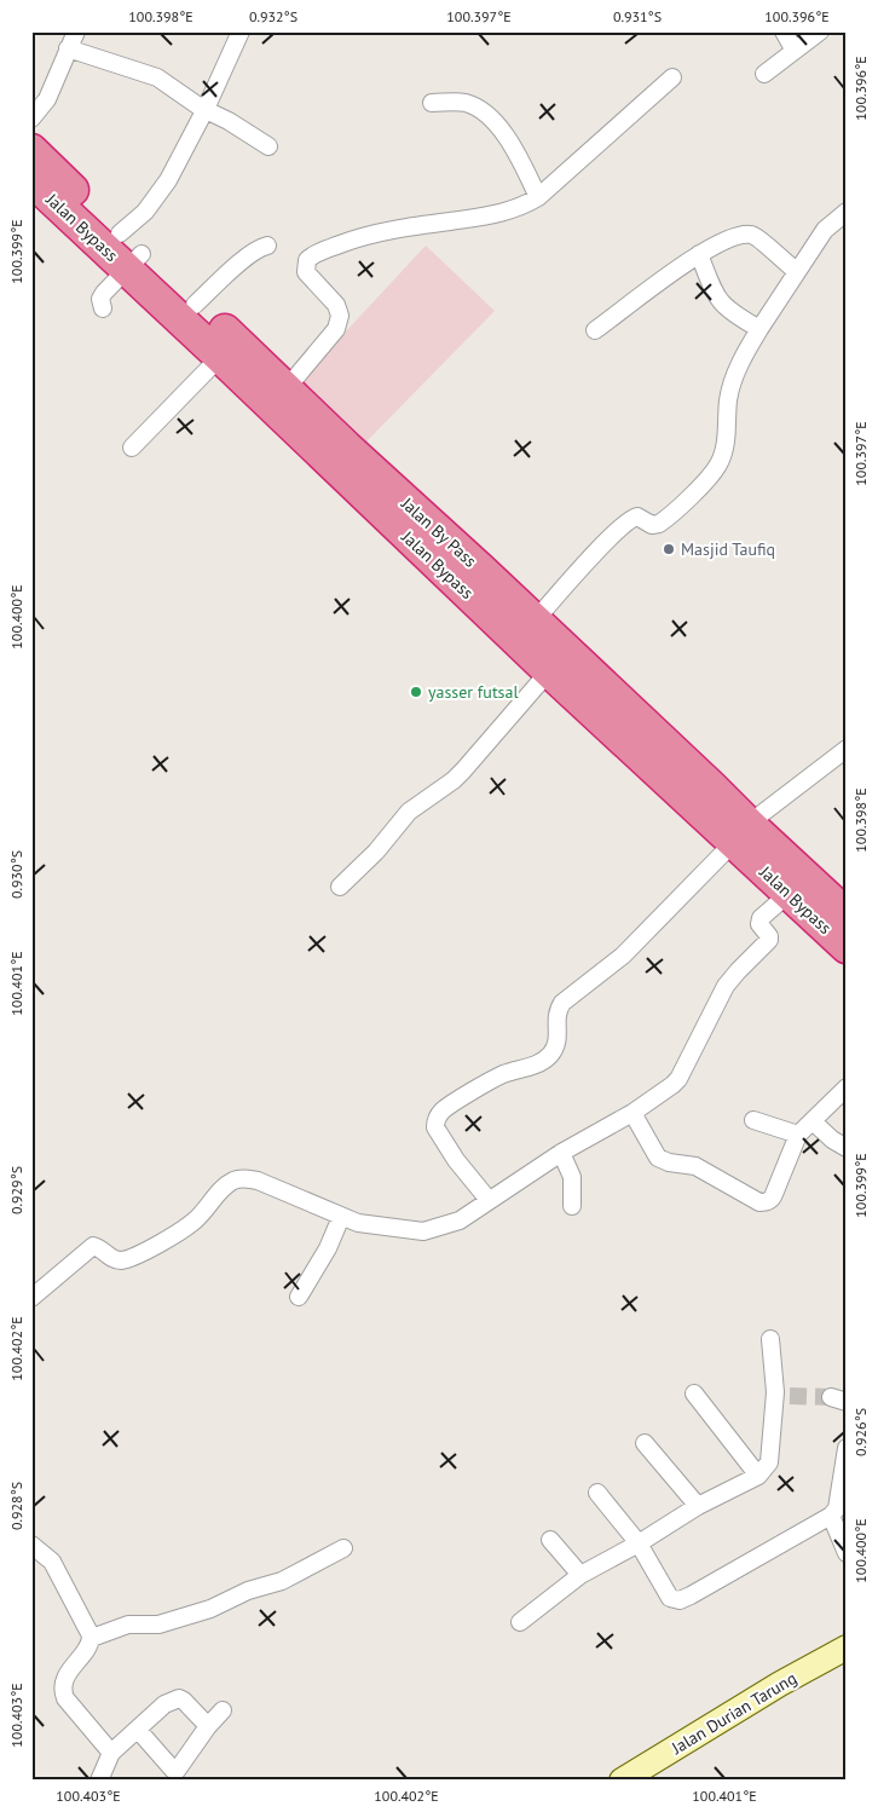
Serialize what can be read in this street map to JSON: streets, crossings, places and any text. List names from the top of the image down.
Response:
{
  "streets": {
    "highway": ["Jalan Bypass", "Jalan By Pass"],
    "street": ["Jalan Durian Tarung"]
  },
  "crossings": [
    ["Jalan Bypass", "Jalan By Pass"]
  ],
  "places": ["Masjid Taufiq", "yasser futsal"],
  "coordinates": [
    "100.398°E",
    "0.932°S",
    "100.397°E",
    "0.931°S",
    "100.396°E",
    "100.399°E",
    "100.400°E",
    "0.930°S",
    "100.401°E",
    "0.929°S",
    "100.402°E",
    "0.926°S",
    "0.928°S",
    "100.403°E"
  ]
}
